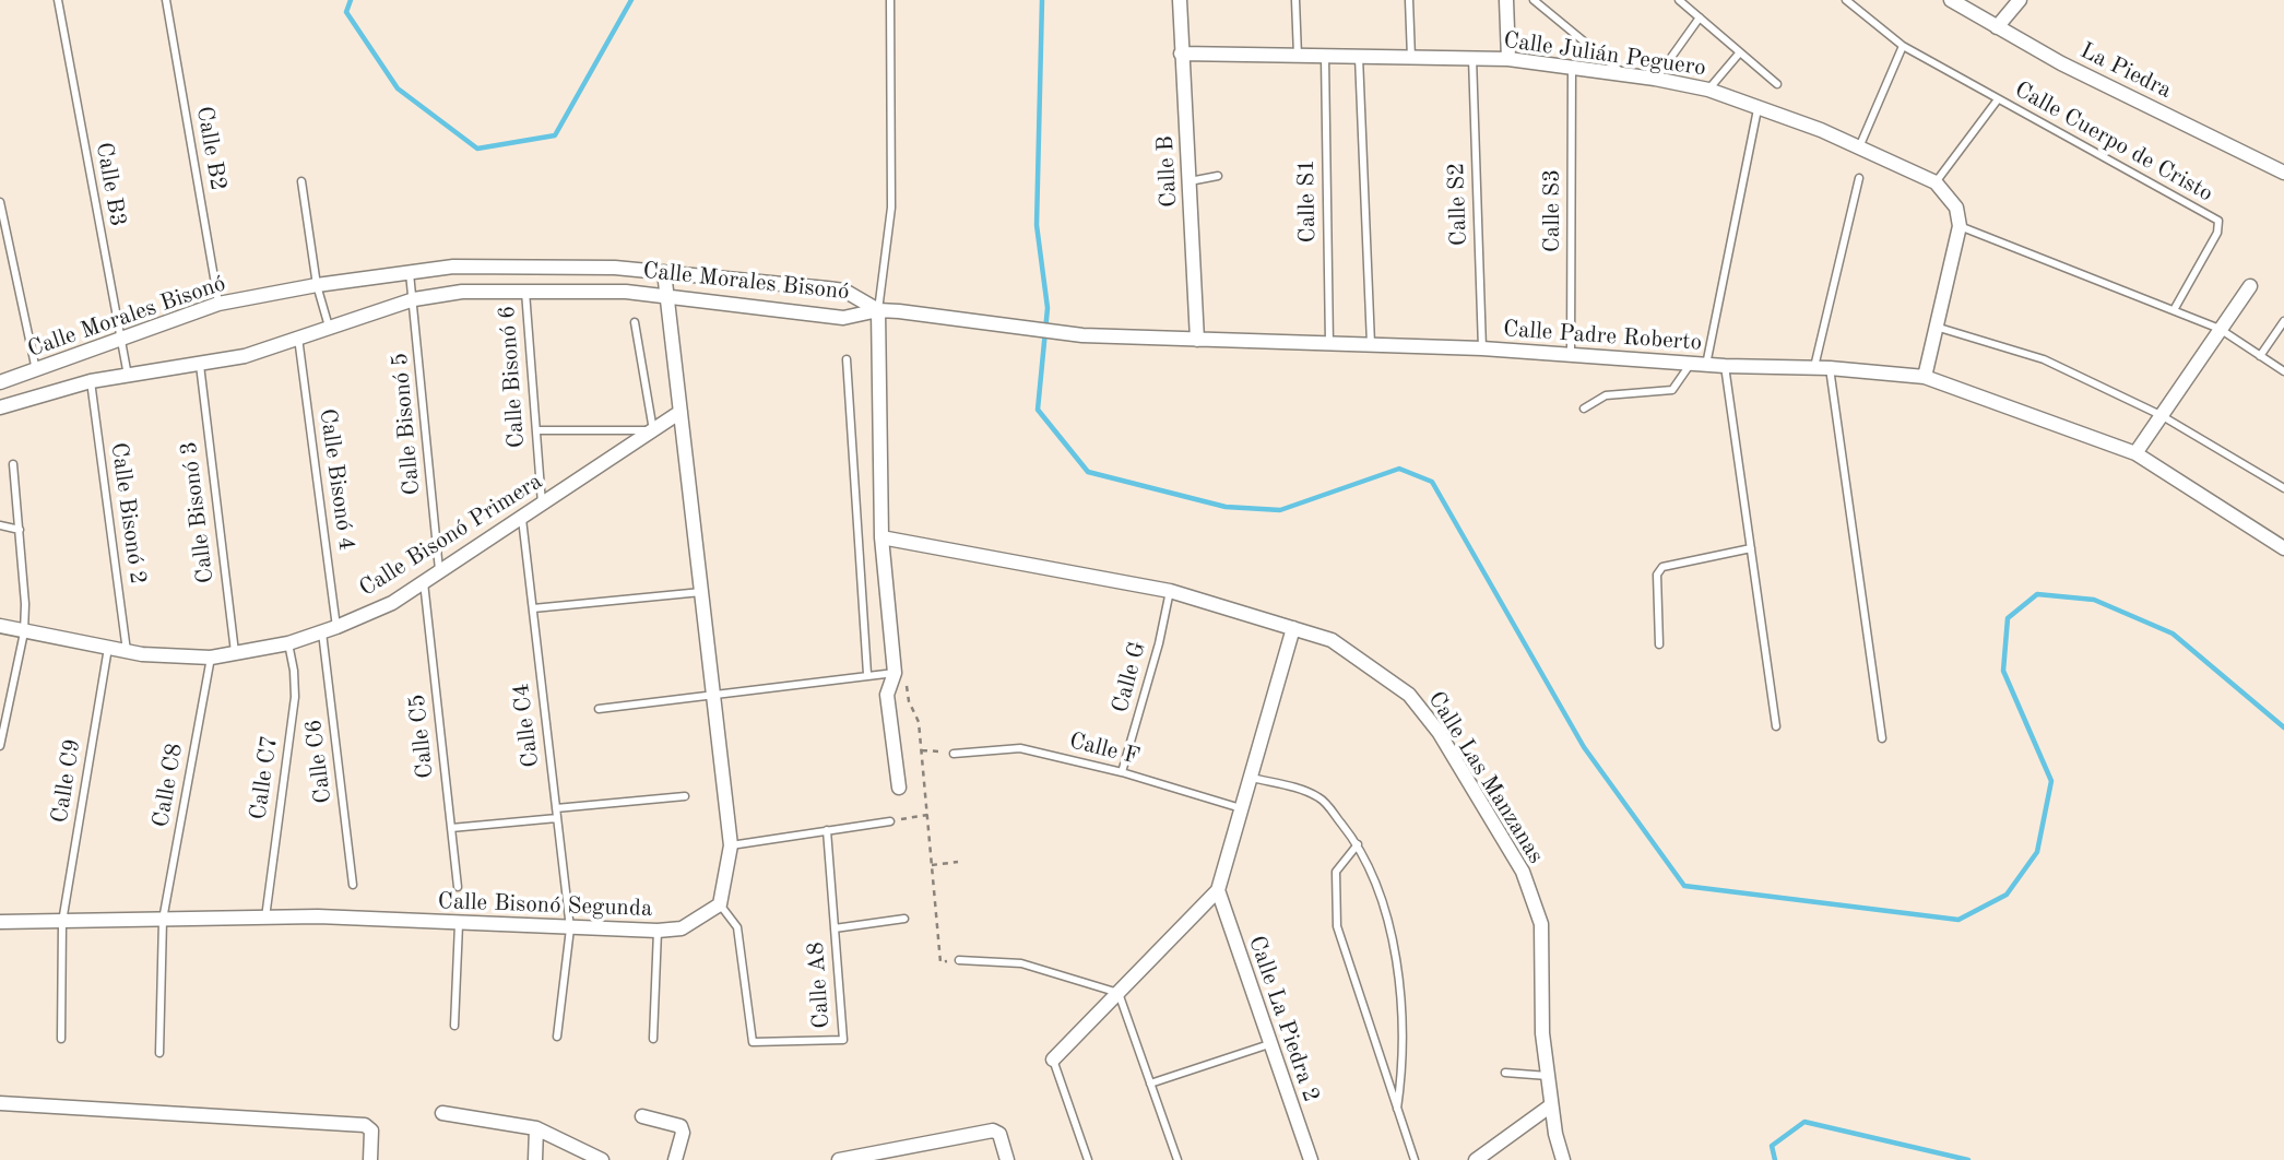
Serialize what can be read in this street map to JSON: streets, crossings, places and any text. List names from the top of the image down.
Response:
{
  "streets": {
    "street": [
      "Calle Julián Peguero",
      "La Piedra",
      "Calle B",
      "Calle Morales Bisonó",
      "Calle Padre Roberto",
      "Calle Bisonó Primera",
      "Calle Las Manzanas",
      "Calle Bisonó Segunda",
      "Calle La Piedra 2"
    ],
    "lane": [
      "Calle Cuerpo de Cristo",
      "Calle B2",
      "Calle B3",
      "Calle S1",
      "Calle S2",
      "Calle S3",
      "Calle Bisonó 6",
      "Calle Bisonó 5",
      "Calle Bisonó 4",
      "Calle Bisonó 3",
      "Calle Bisonó 2",
      "Calle G",
      "Calle C4",
      "Calle C5",
      "Calle F",
      "Calle C6",
      "Calle C7",
      "Calle C9",
      "Calle C8",
      "Calle A8"
    ]
  },
  "crossings": [
    ["Calle Julián Peguero", "Calle B"],
    ["Calle Julián Peguero", "Calle S1"],
    ["Calle Julián Peguero", "Calle S2"],
    ["Calle Julián Peguero", "Calle S3"],
    ["Calle B2", "Calle Morales Bisonó"],
    ["Calle B", "Calle Padre Roberto"],
    ["Calle B3", "Calle Morales Bisonó"],
    ["Calle S1", "Calle Padre Roberto"],
    ["Calle S2", "Calle Padre Roberto"],
    ["Calle S3", "Calle Padre Roberto"],
    ["Calle Morales Bisonó", "Calle Padre Roberto"],
    ["Calle Morales Bisonó", "Calle Bisonó 6"],
    ["Calle Morales Bisonó", "Calle Bisonó 5"],
    ["Calle Morales Bisonó", "Calle Bisonó 4"],
    ["Calle Morales Bisonó", "Calle Bisonó 3"],
    ["Calle Morales Bisonó", "Calle Bisonó 2"],
    ["Calle Bisonó 6", "Calle Bisonó Primera"],
    ["Calle Bisonó 5", "Calle Bisonó Primera"],
    ["Calle Bisonó 4", "Calle Bisonó Primera"],
    ["Calle Bisonó 3", "Calle Bisonó Primera"],
    ["Calle Bisonó 2", "Calle Bisonó Primera"],
    ["Calle Bisonó Primera", "Calle C4"],
    ["Calle Bisonó Primera", "Calle C5"],
    ["Calle Bisonó Primera", "Calle C6"],
    ["Calle Bisonó Primera", "Calle C7"],
    ["Calle Bisonó Primera", "Calle C9"],
    ["Calle Bisonó Primera", "Calle C8"],
    ["Calle G", "Calle F"],
    ["Calle G", "Calle Las Manzanas"],
    ["Calle C4", "Calle Bisonó Segunda"],
    ["Calle C7", "Calle Bisonó Segunda"],
    ["Calle C9", "Calle Bisonó Segunda"],
    ["Calle C8", "Calle Bisonó Segunda"],
    ["Calle Bisonó Segunda", "Calle A8"]
  ]
}
